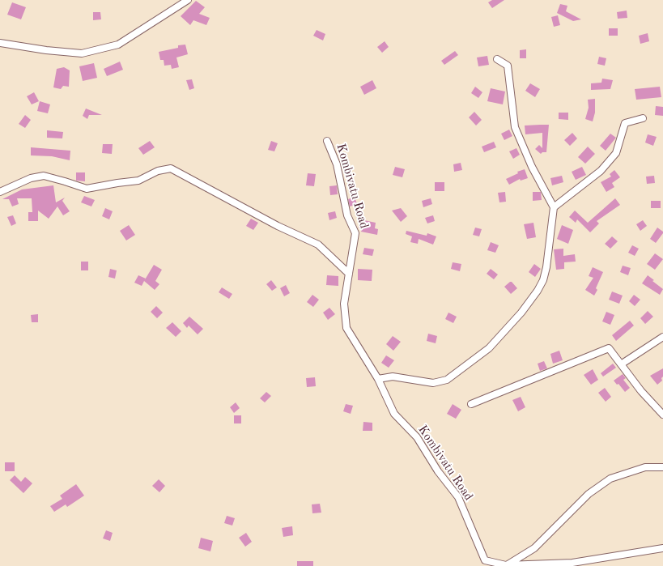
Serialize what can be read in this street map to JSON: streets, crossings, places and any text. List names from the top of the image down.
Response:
{
  "streets": {
    "street": ["Kombivatu Road"]
  }
}
